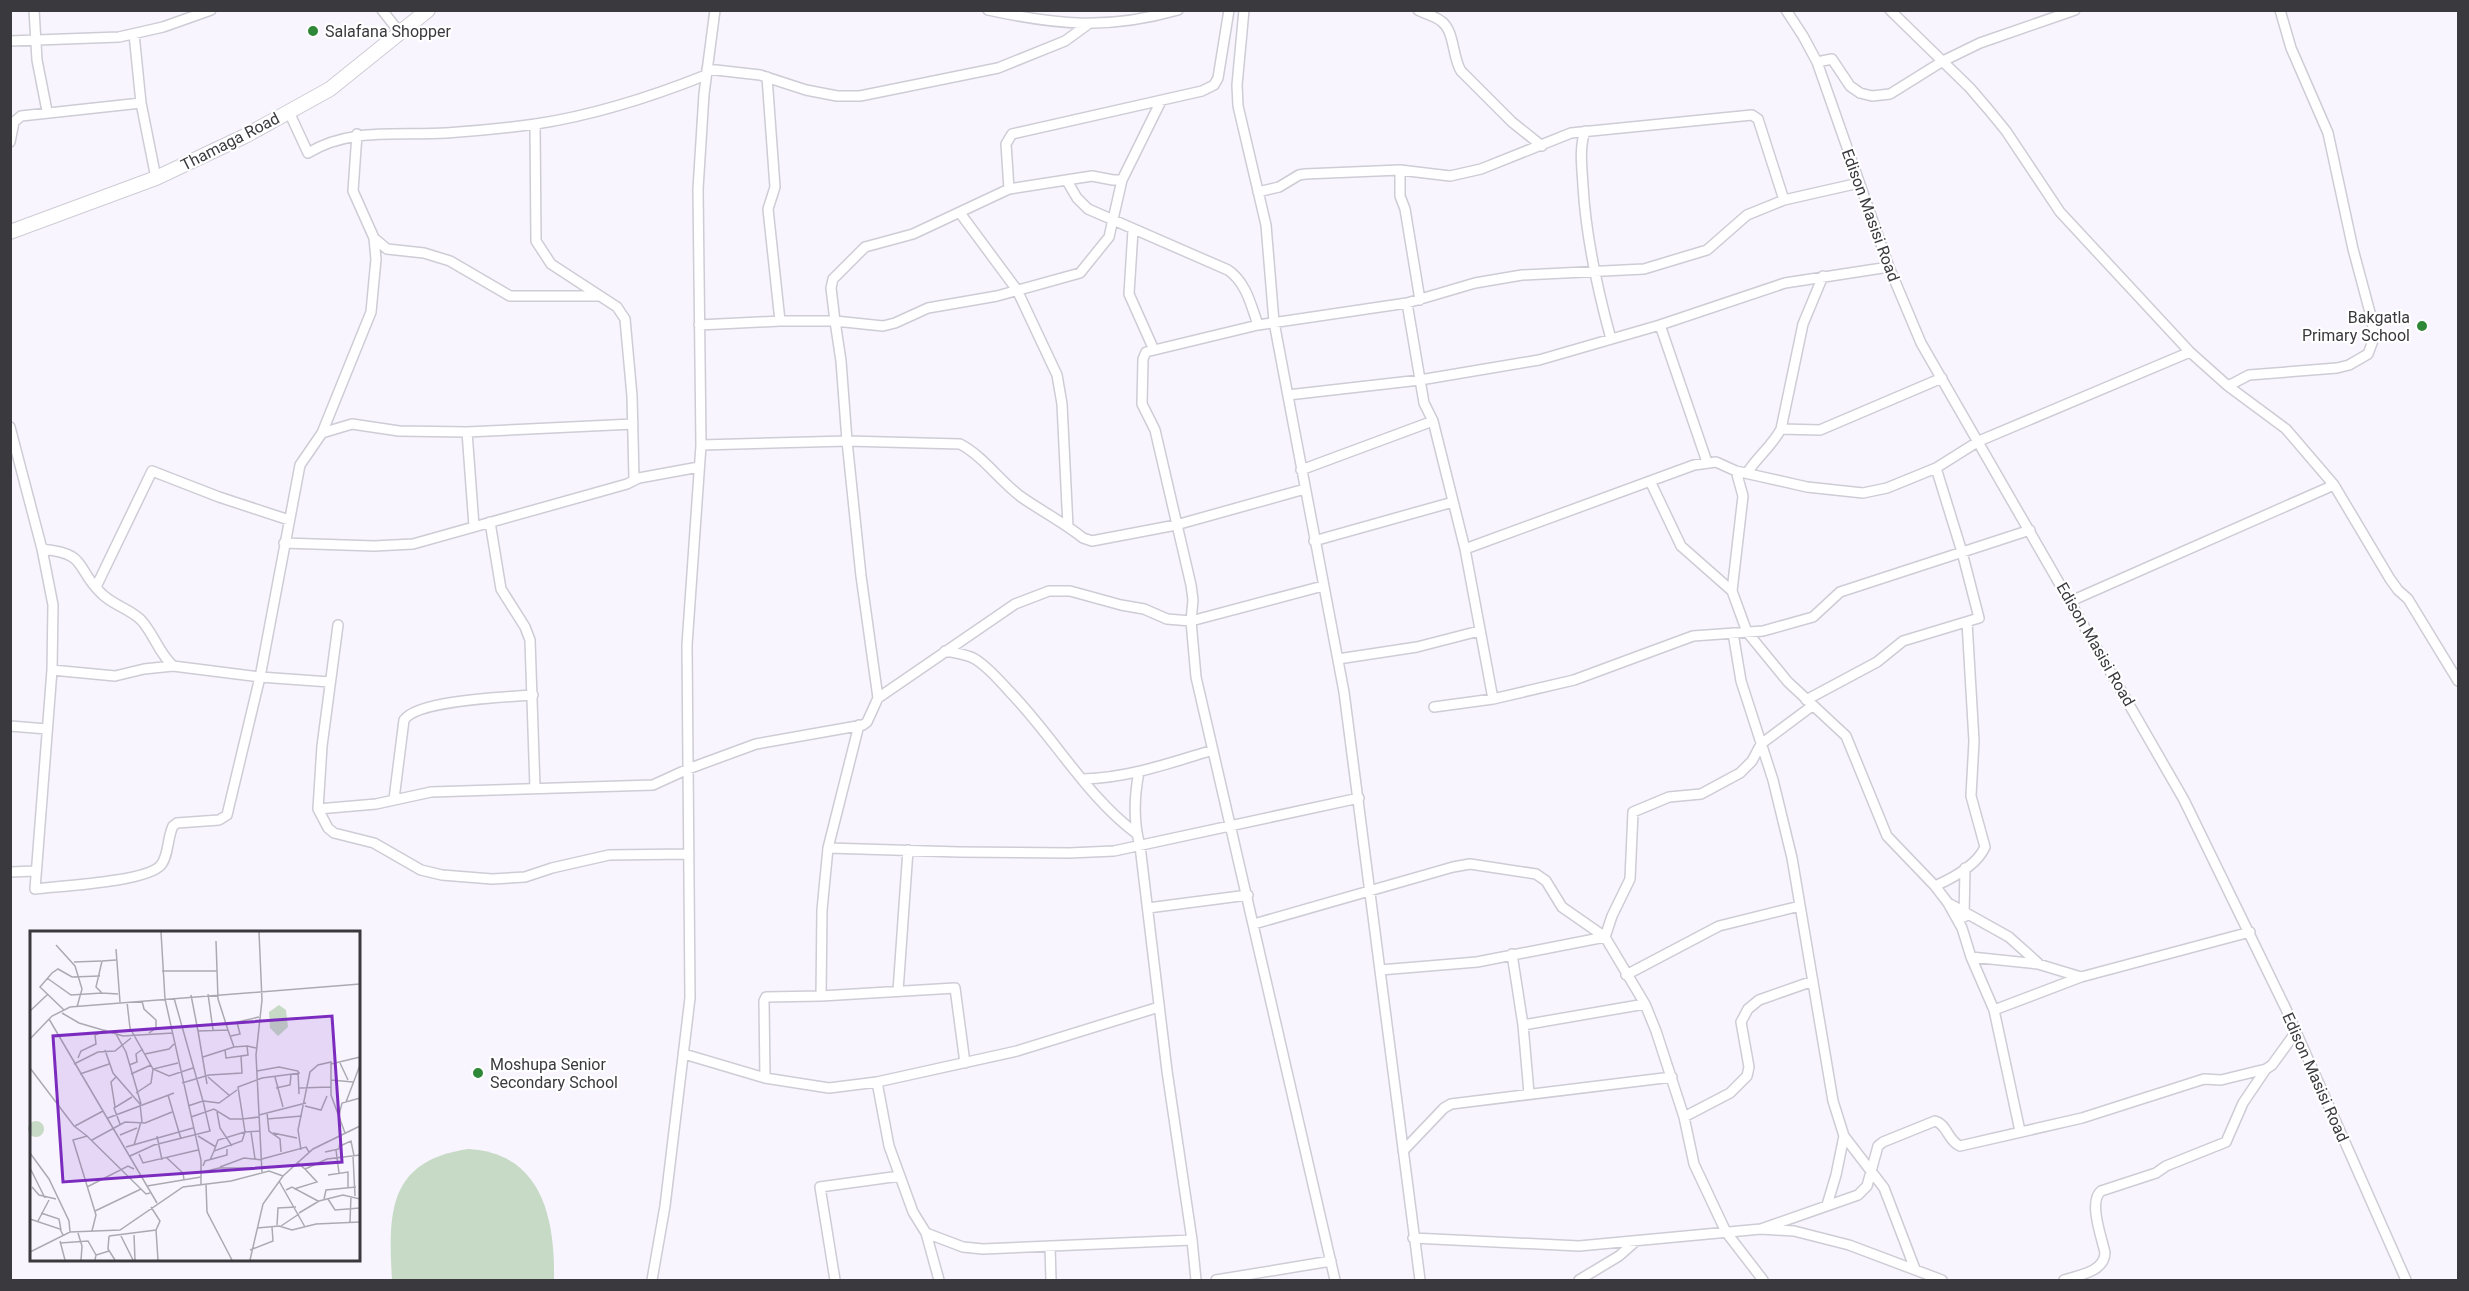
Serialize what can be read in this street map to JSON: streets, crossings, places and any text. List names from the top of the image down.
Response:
{
  "streets": {
    "main road": ["Thamaga Road"],
    "street": ["Edison Masisi Road"]
  },
  "places": ["Salafana Shopper", "Bakgatla Primary School", "Moshupa Senior Secondary School"]
}
